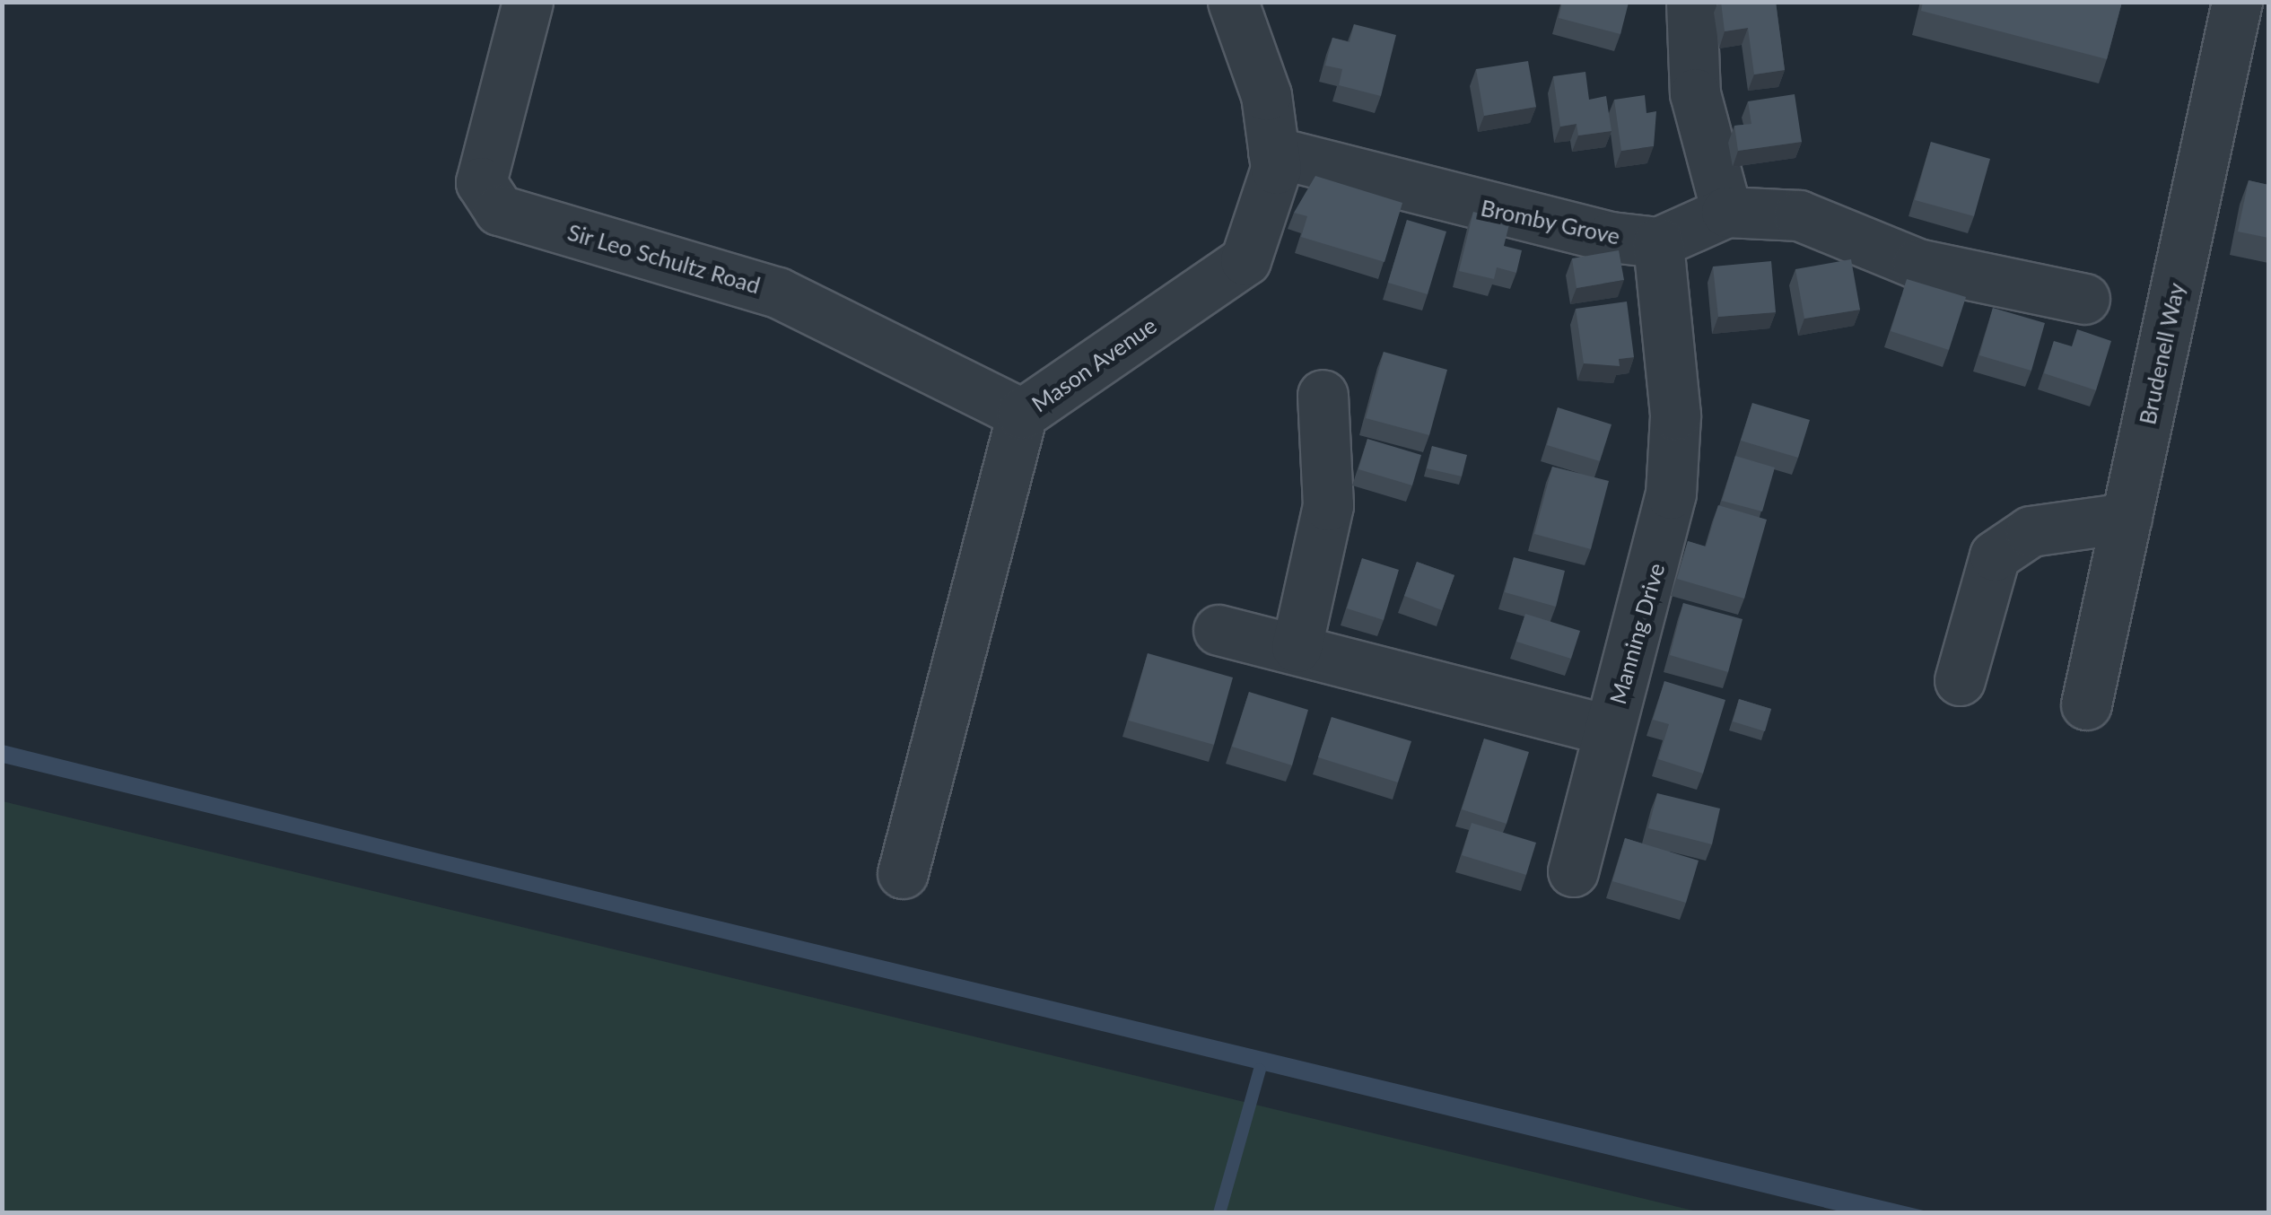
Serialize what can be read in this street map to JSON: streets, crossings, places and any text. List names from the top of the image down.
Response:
{
  "streets": {
    "street": [
      "Bromby Grove",
      "Sir Leo Schultz Road",
      "Brudenell Way",
      "Mason Avenue",
      "Manning Drive"
    ]
  },
  "crossings": [
    ["Bromby Grove", "Mason Avenue"],
    ["Bromby Grove", "Manning Drive"],
    ["Sir Leo Schultz Road", "Mason Avenue"]
  ]
}
